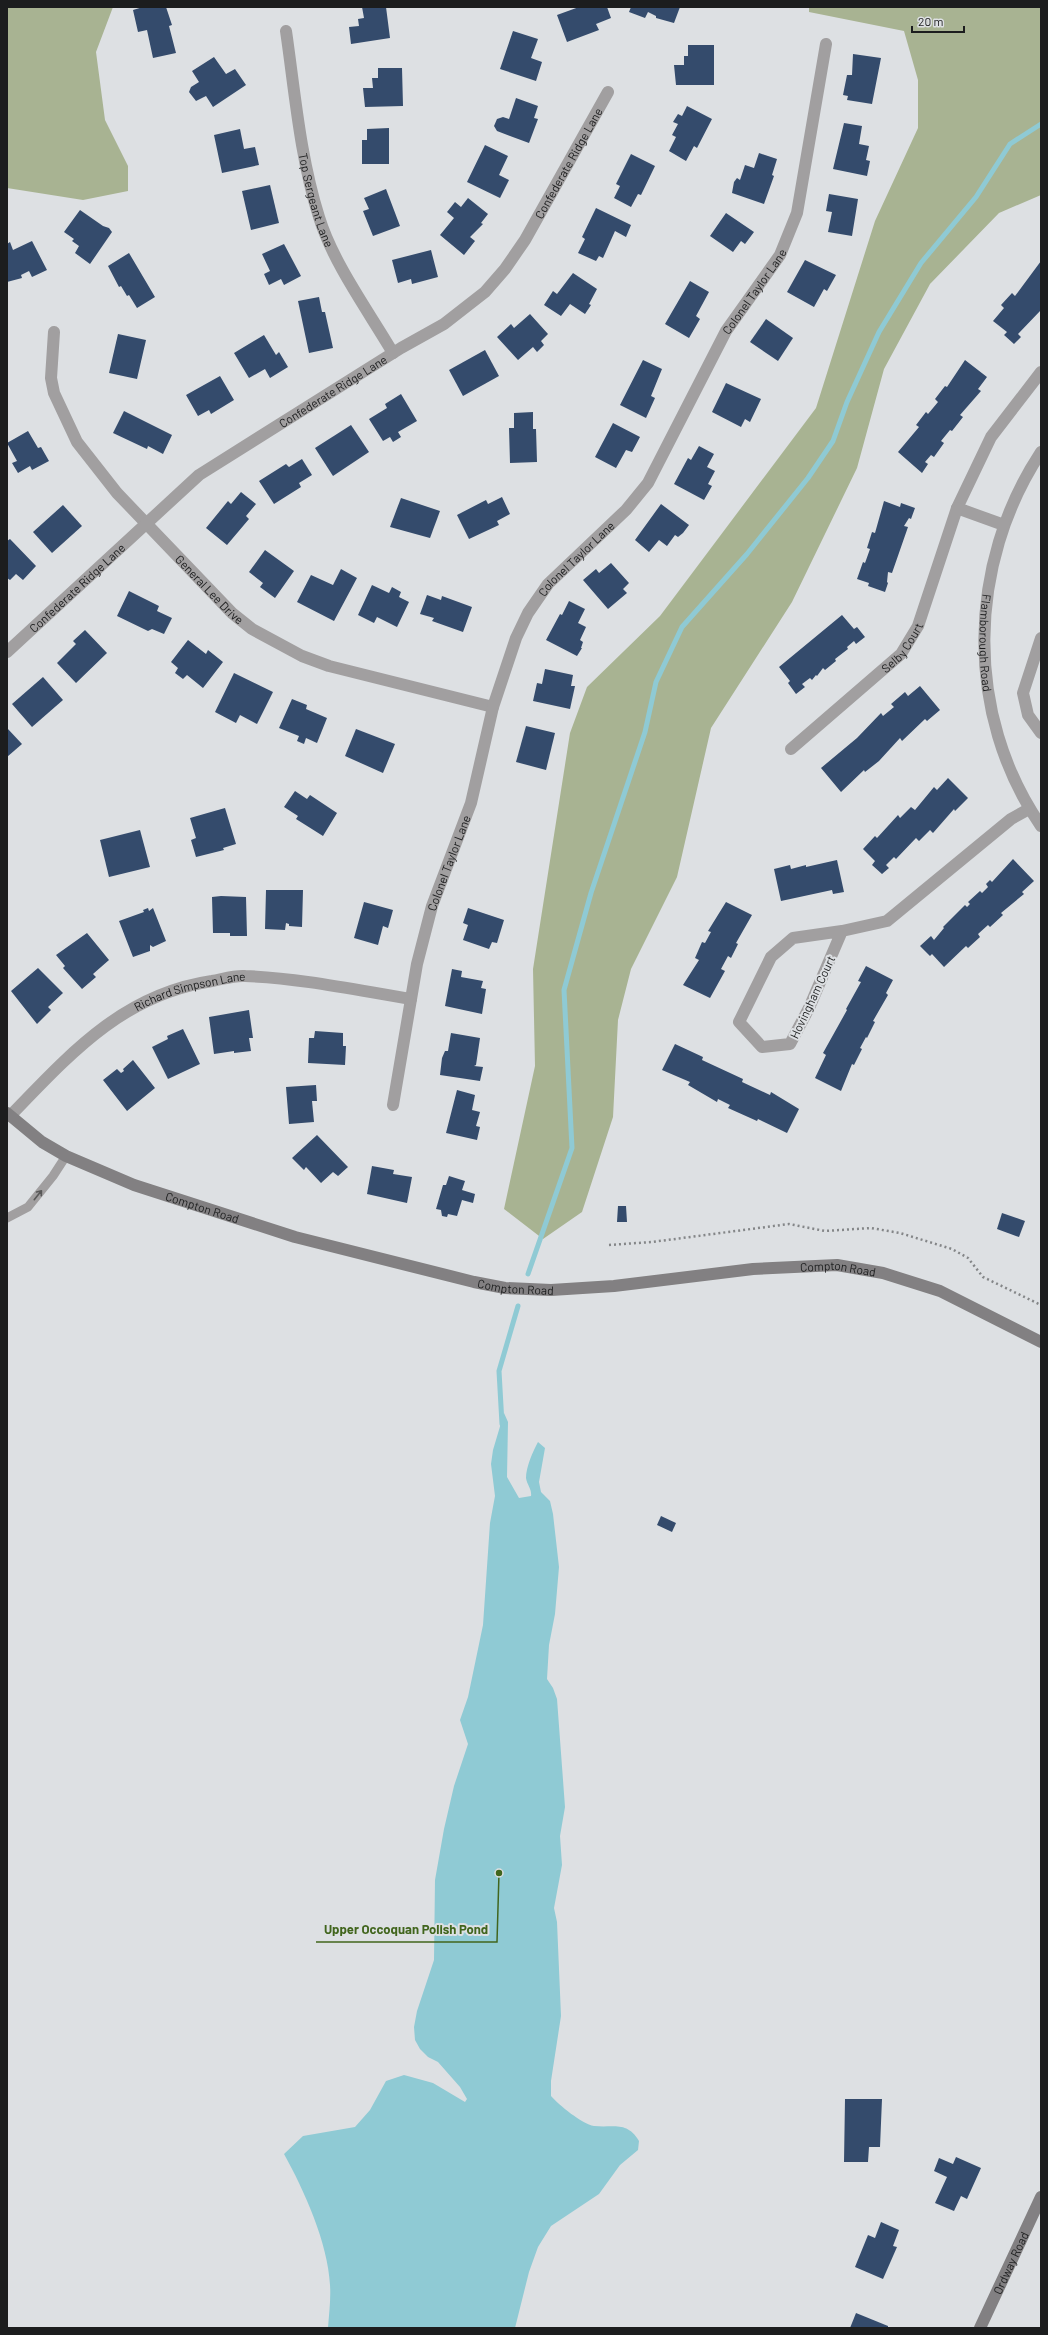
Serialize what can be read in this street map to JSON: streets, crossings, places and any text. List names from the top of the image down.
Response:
{
  "streets": {
    "street": [
      "Confederate Ridge Lane",
      "Top Sergeant Lane",
      "Colonel Taylor Lane",
      "General Lee Drive",
      "Flamborough Road",
      "Selby Court",
      "Richard Simpson Lane",
      "Hovingham Court",
      "Compton Road",
      "Ordway Road"
    ]
  },
  "crossings": [
    ["Confederate Ridge Lane", "Top Sergeant Lane"],
    ["Confederate Ridge Lane", "General Lee Drive"],
    ["Colonel Taylor Lane", "General Lee Drive"],
    ["Colonel Taylor Lane", "Richard Simpson Lane"],
    ["Flamborough Road", "Hovingham Court"],
    ["Richard Simpson Lane", "Compton Road"]
  ],
  "places": ["Upper Occoquan Polish Pond"],
  "scale_bar": "20 m"
}
